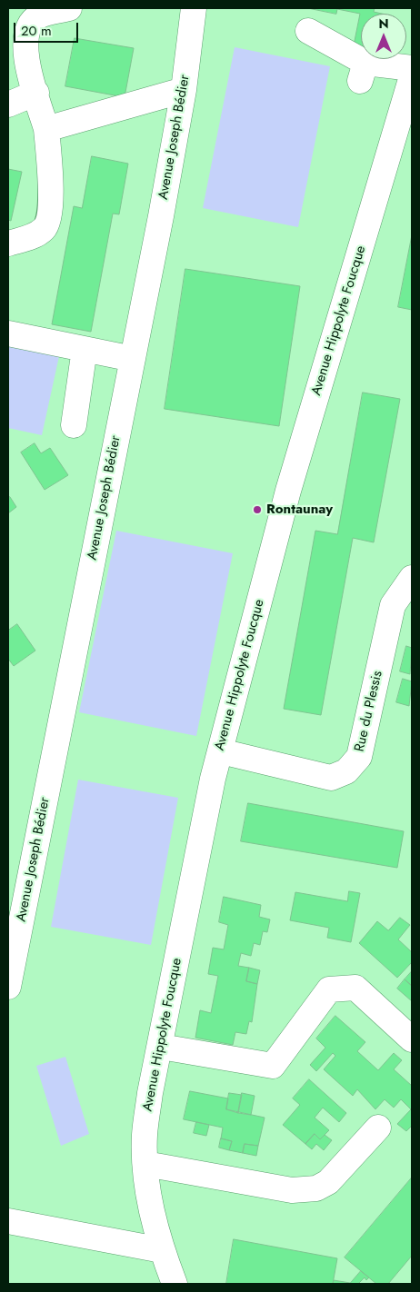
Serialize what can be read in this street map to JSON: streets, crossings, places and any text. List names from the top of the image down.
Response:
{
  "streets": {
    "street": ["Avenue Joseph Bédier", "Avenue Hippolyte Foucque", "Rue du Plessis"]
  },
  "crossings": [
    ["Avenue Hippolyte Foucque", "Rue du Plessis"]
  ],
  "places": ["Rontaunay"],
  "scale_bar": "20 m",
  "north": "top"
}
